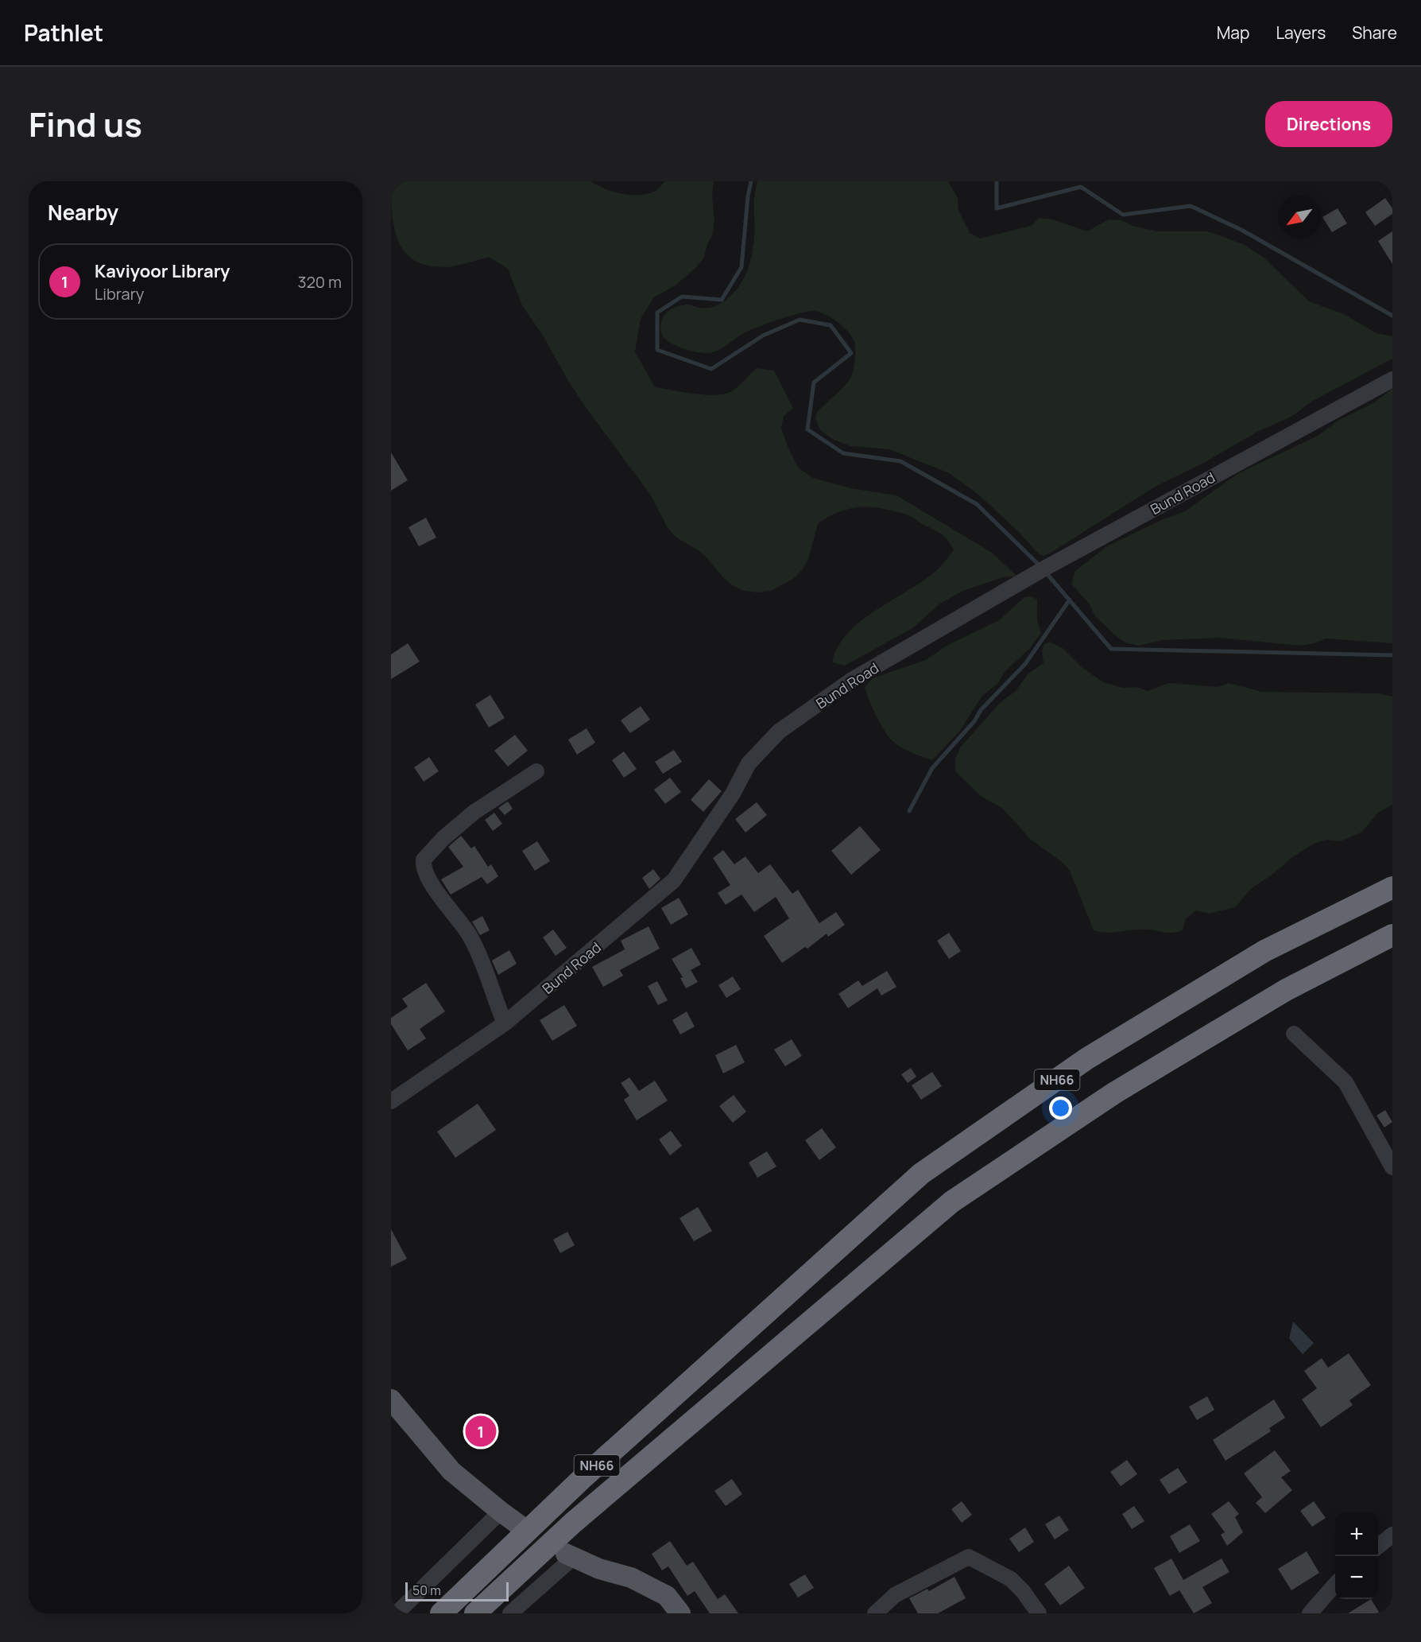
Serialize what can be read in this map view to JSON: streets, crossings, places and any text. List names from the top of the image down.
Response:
{
  "streets": {
    "highway": ["NH66"],
    "street": ["Bund Road"]
  },
  "scale_bar": "50 m",
  "north": "bottom left",
  "page": {
    "header": "Pathlet",
    "nav": ["Map", "Layers", "Share"],
    "title": "Find us",
    "buttons": "Directions",
    "heading": "Nearby",
    "list": [
      {
        "mark": "1",
        "name": "Kaviyoor Library",
        "note": "Library",
        "value": "320 m"
      }
    ],
    "pins": "1",
    "map_buttons": ["+", "−"],
    "scale": "50 m"
  }
}
